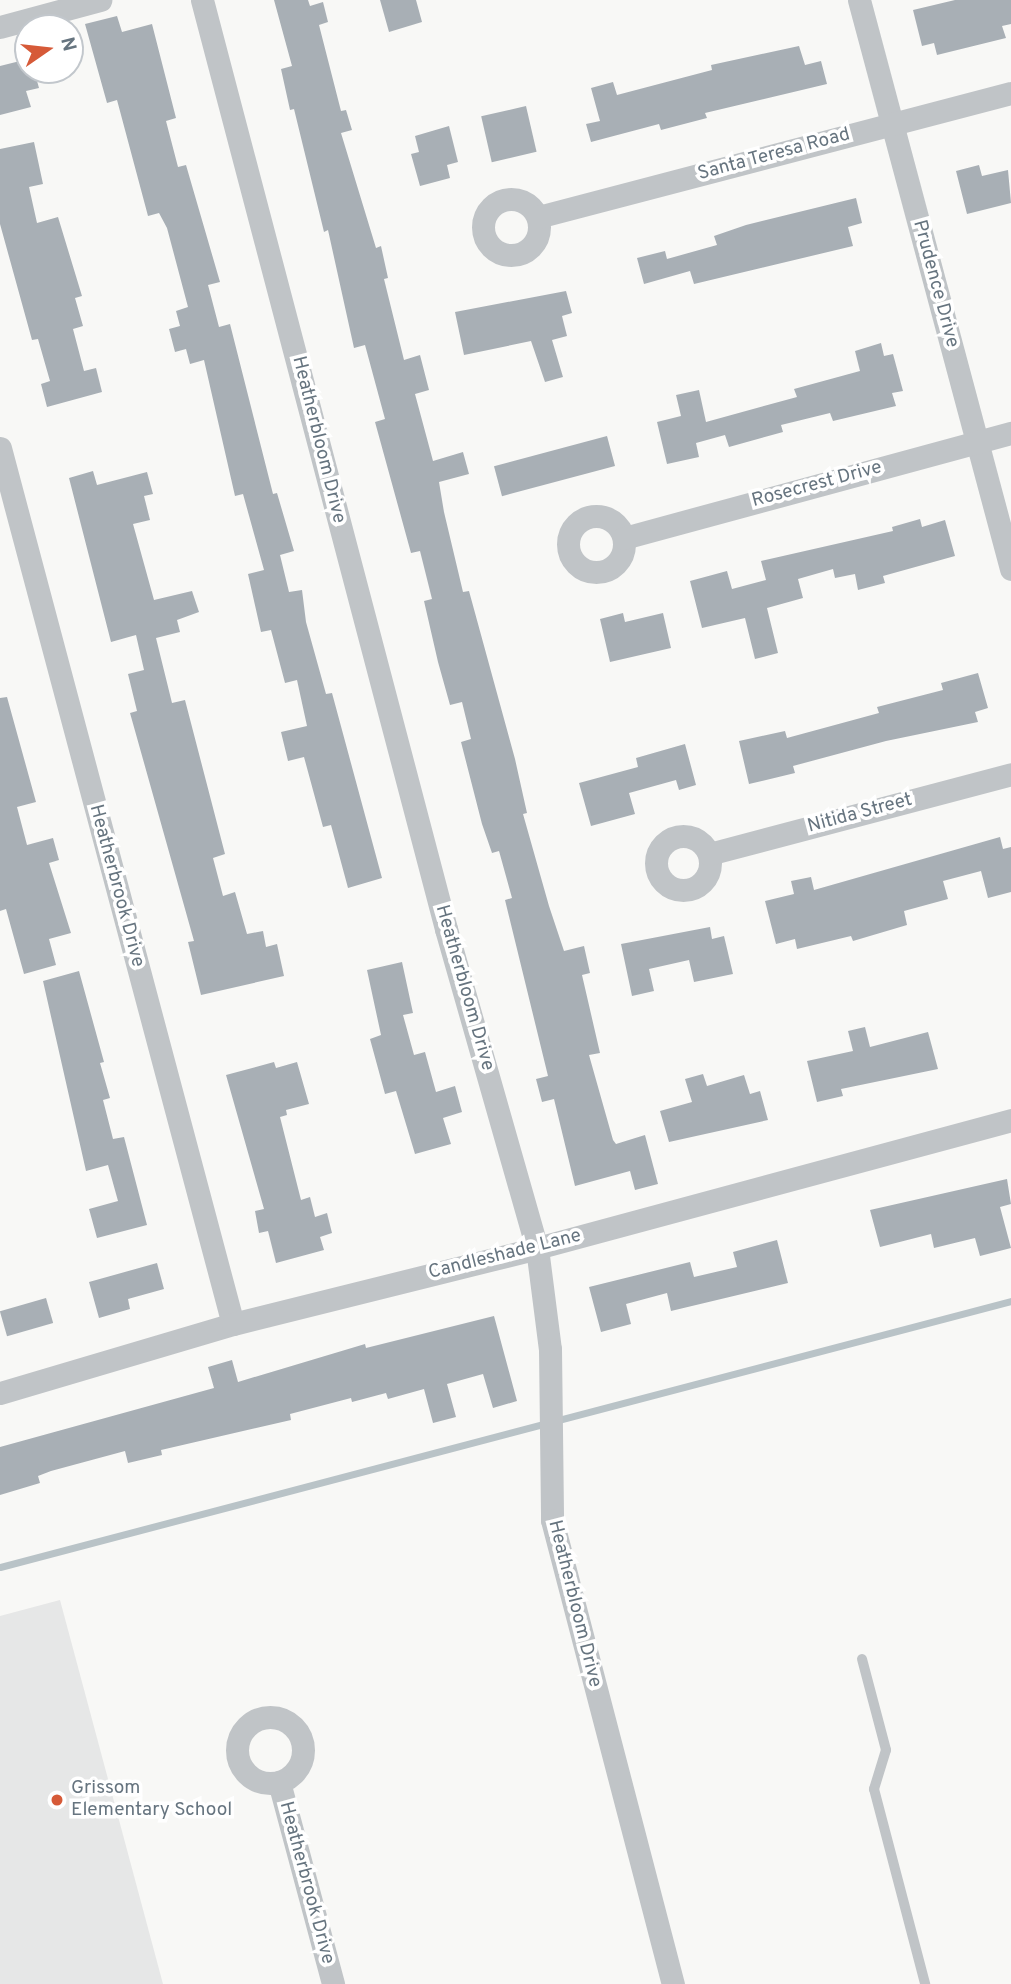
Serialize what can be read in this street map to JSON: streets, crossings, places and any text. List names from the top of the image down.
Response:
{
  "streets": {
    "street": [
      "Santa Teresa Road",
      "Prudence Drive",
      "Heatherbloom Drive",
      "Rosecrest Drive",
      "Nitida Street",
      "Heatherbrook Drive",
      "Candleshade Lane"
    ]
  },
  "crossings": [
    ["Santa Teresa Road", "Prudence Drive"],
    ["Prudence Drive", "Rosecrest Drive"],
    ["Heatherbloom Drive", "Candleshade Lane"],
    ["Heatherbrook Drive", "Candleshade Lane"]
  ],
  "places": ["Grissom Elementary School"],
  "north": "right"
}
